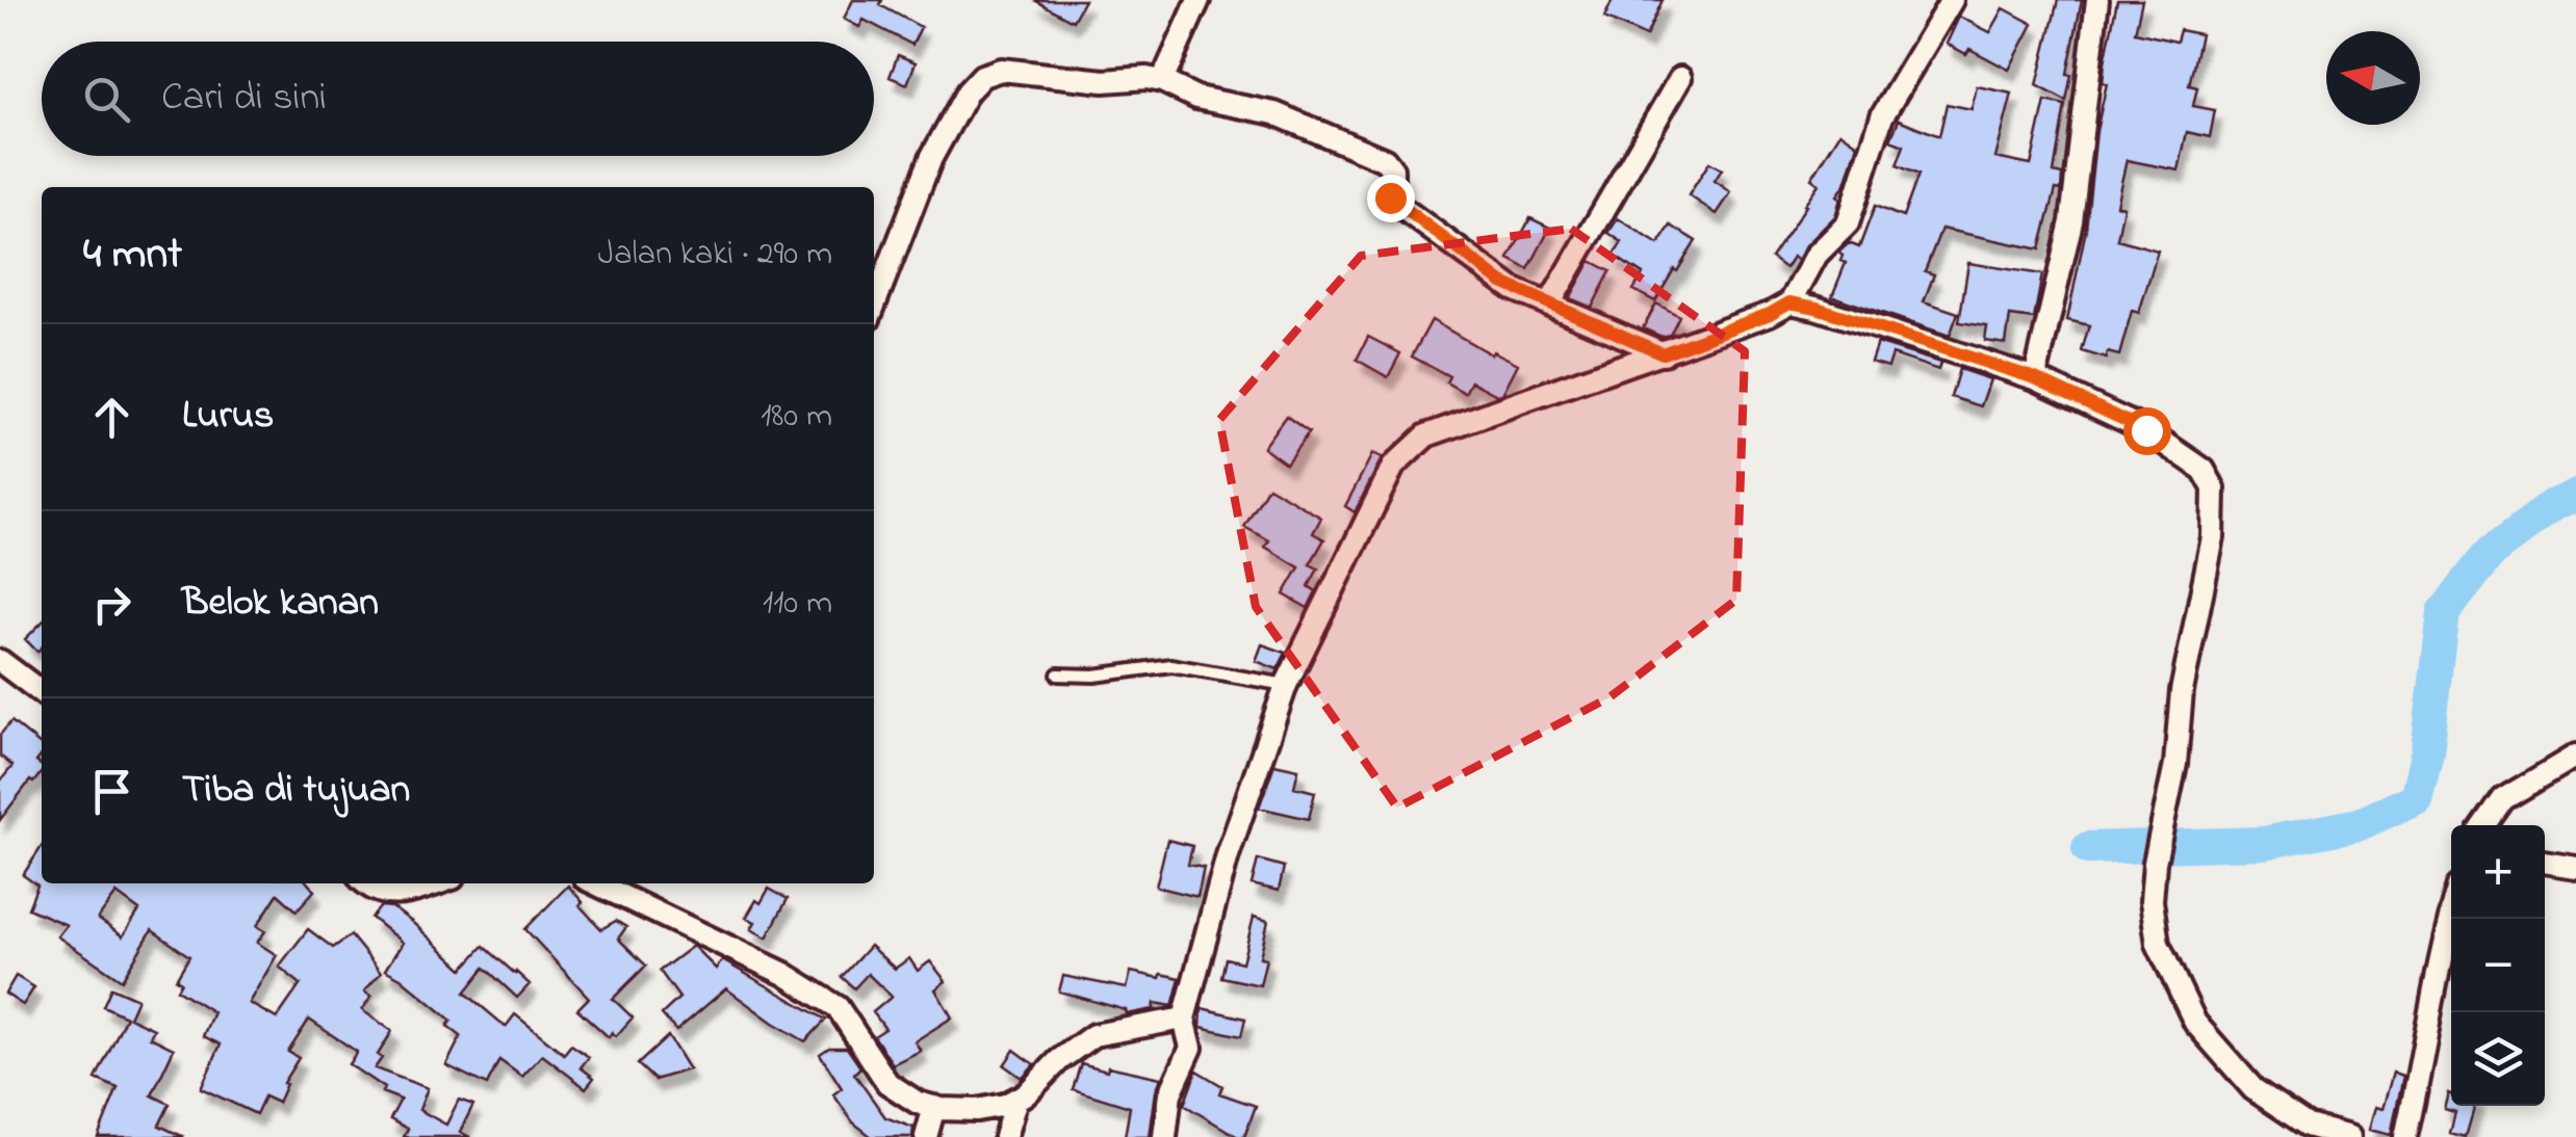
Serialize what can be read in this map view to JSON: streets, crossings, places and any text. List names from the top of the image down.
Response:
{
  "north": "left",
  "page": {
    "search": "Cari di sini",
    "heading": ["4 mnt", "Jalan kaki · 290 m"],
    "list": [
      ["Lurus", "180 m"],
      ["Belok kanan", "110 m"],
      "Tiba di tujuan"
    ],
    "map_buttons": ["+", "−"]
  }
}
